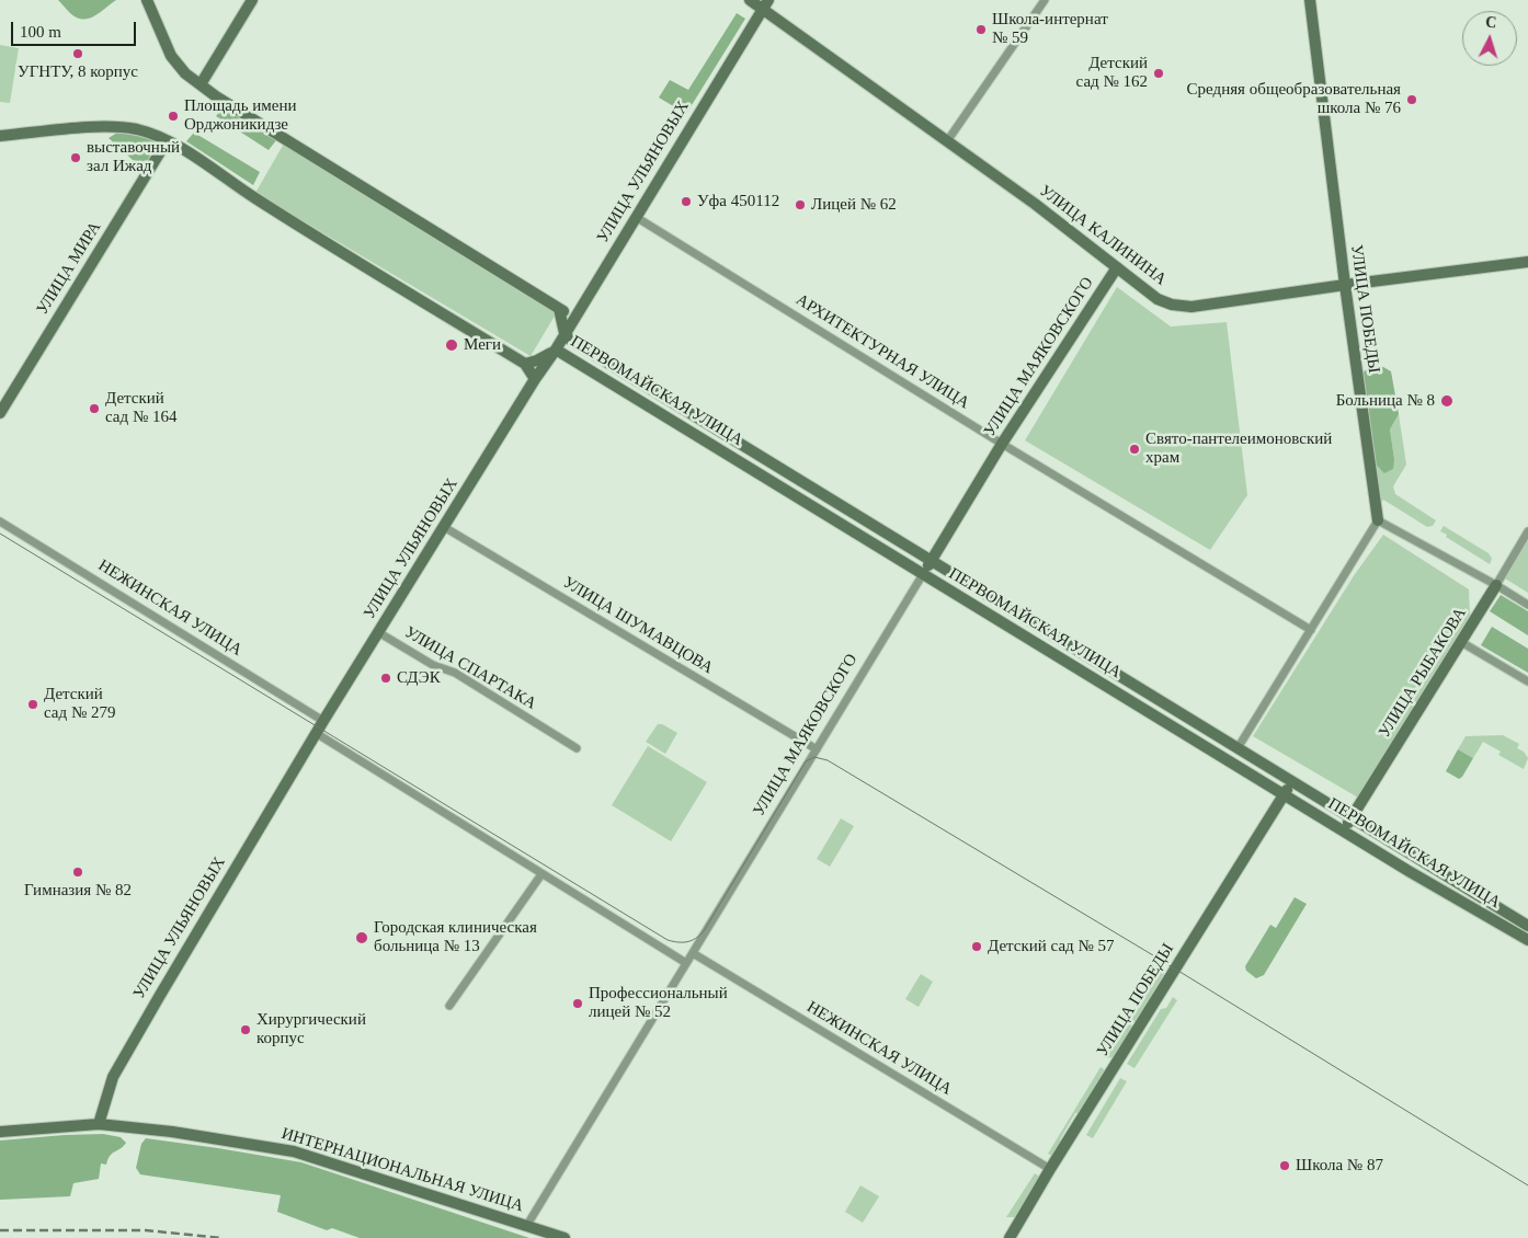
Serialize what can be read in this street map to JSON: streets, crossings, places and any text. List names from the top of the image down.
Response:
{
  "streets": {
    "main road": [
      "УЛИЦА УЛЬЯНОВЫХ",
      "УЛИЦА КАЛИНИНА",
      "УЛИЦА МИРА",
      "УЛИЦА ПОБЕДЫ",
      "УЛИЦА МАЯКОВСКОГО",
      "ПЕРВОМАЙСКАЯ УЛИЦА",
      "УЛИЦА РЫБАКОВА",
      "ИНТЕРНАЦИОНАЛЬНАЯ УЛИЦА"
    ],
    "street": [
      "АРХИТЕКТУРНАЯ УЛИЦА",
      "НЕЖИНСКАЯ УЛИЦА",
      "УЛИЦА ШУМАВЦОВА",
      "УЛИЦА СПАРТАКА"
    ]
  },
  "crossings": [
    ["УЛИЦА УЛЬЯНОВЫХ", "УЛИЦА КАЛИНИНА"],
    ["УЛИЦА УЛЬЯНОВЫХ", "АРХИТЕКТУРНАЯ УЛИЦА"],
    ["УЛИЦА УЛЬЯНОВЫХ", "ПЕРВОМАЙСКАЯ УЛИЦА"],
    ["УЛИЦА УЛЬЯНОВЫХ", "НЕЖИНСКАЯ УЛИЦА"],
    ["УЛИЦА УЛЬЯНОВЫХ", "УЛИЦА ШУМАВЦОВА"],
    ["УЛИЦА УЛЬЯНОВЫХ", "УЛИЦА СПАРТАКА"],
    ["УЛИЦА УЛЬЯНОВЫХ", "ИНТЕРНАЦИОНАЛЬНАЯ УЛИЦА"],
    ["УЛИЦА КАЛИНИНА", "УЛИЦА ПОБЕДЫ"],
    ["УЛИЦА КАЛИНИНА", "УЛИЦА МАЯКОВСКОГО"],
    ["УЛИЦА ПОБЕДЫ", "ПЕРВОМАЙСКАЯ УЛИЦА"],
    ["УЛИЦА ПОБЕДЫ", "НЕЖИНСКАЯ УЛИЦА"],
    ["АРХИТЕКТУРНАЯ УЛИЦА", "УЛИЦА МАЯКОВСКОГО"],
    ["УЛИЦА МАЯКОВСКОГО", "ПЕРВОМАЙСКАЯ УЛИЦА"],
    ["УЛИЦА МАЯКОВСКОГО", "НЕЖИНСКАЯ УЛИЦА"],
    ["УЛИЦА МАЯКОВСКОГО", "УЛИЦА ШУМАВЦОВА"],
    ["УЛИЦА МАЯКОВСКОГО", "ИНТЕРНАЦИОНАЛЬНАЯ УЛИЦА"],
    ["ПЕРВОМАЙСКАЯ УЛИЦА", "УЛИЦА РЫБАКОВА"]
  ],
  "places": [
    "Школа-интернат № 59",
    "УГНТУ, 8 корпус",
    "Детский сад № 162",
    "Средняя общеобразовательная школа № 76",
    "Площадь имени Орджоникидзе",
    "выставочный зал Ижад",
    "Уфа 450112",
    "Лицей № 62",
    "Меги",
    "Больница № 8",
    "Детский сад № 164",
    "Свято-пантелеимоновский храм",
    "СДЭК",
    "Детский сад № 279",
    "Гимназия № 82",
    "Городская клиническая больница № 13",
    "Детский сад № 57",
    "Профессиональный лицей № 52",
    "Хирургический корпус",
    "Школа № 87"
  ],
  "scale_bar": "100 m",
  "north": "top"
}
